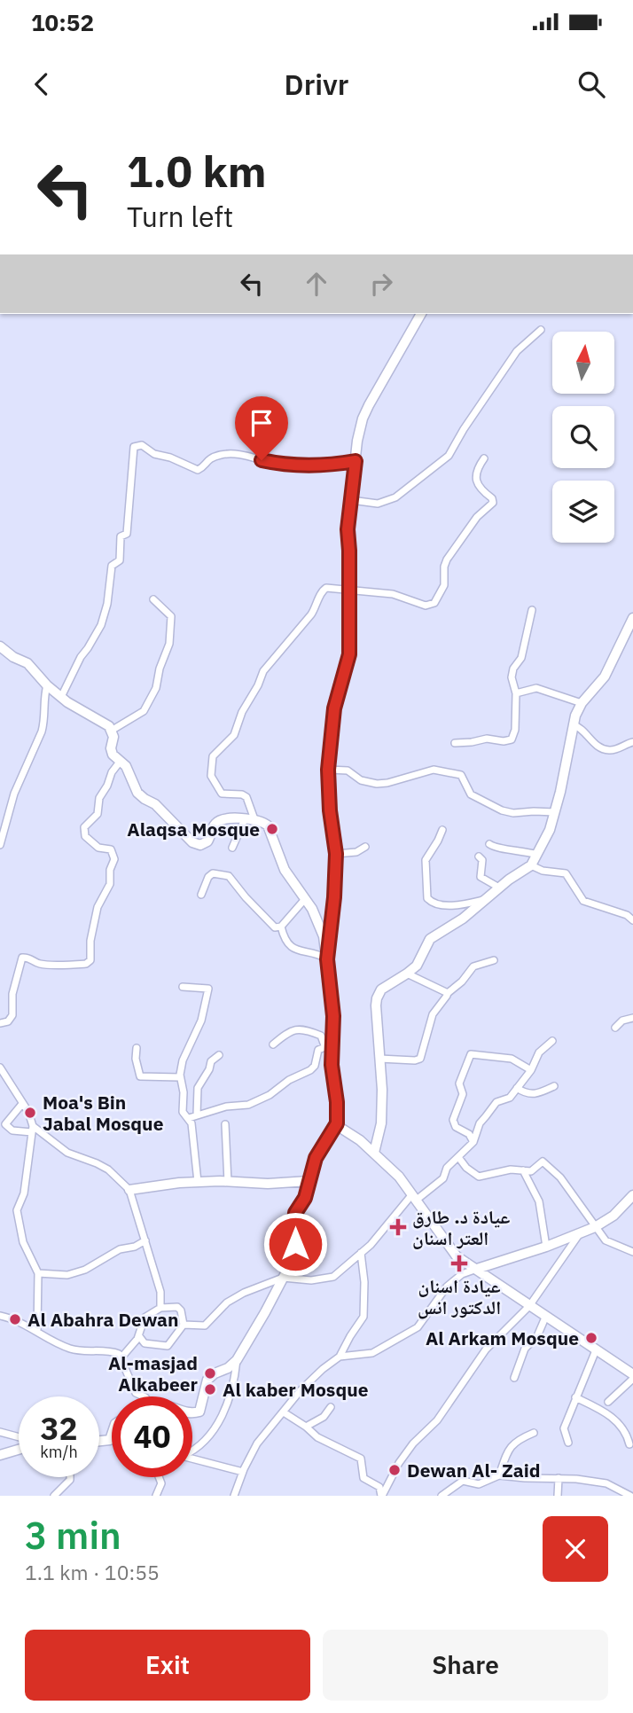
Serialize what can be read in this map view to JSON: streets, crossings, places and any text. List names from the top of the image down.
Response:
{
  "places": {
    "other": [
      "Alaqsa Mosque",
      "Moa's Bin Jabal Mosque",
      "Al Abahra Dewan",
      "Al Arkam Mosque",
      "Al-masjad Alkabeer",
      "Al kaber Mosque",
      "Dewan Al- Zaid"
    ],
    "health": ["عيادة د. طارق العتر اسنان", "عيادة اسنان الدكتور انس"]
  },
  "north": "top",
  "page": {
    "status": "10:52",
    "header": "Drivr",
    "turn": ["1.0 km", "Turn left"],
    "speed": "32 km/h",
    "limit": "40",
    "heading": ["3 min", "1.1 km · 10:55"],
    "buttons": ["Exit", "Share"]
  }
}
